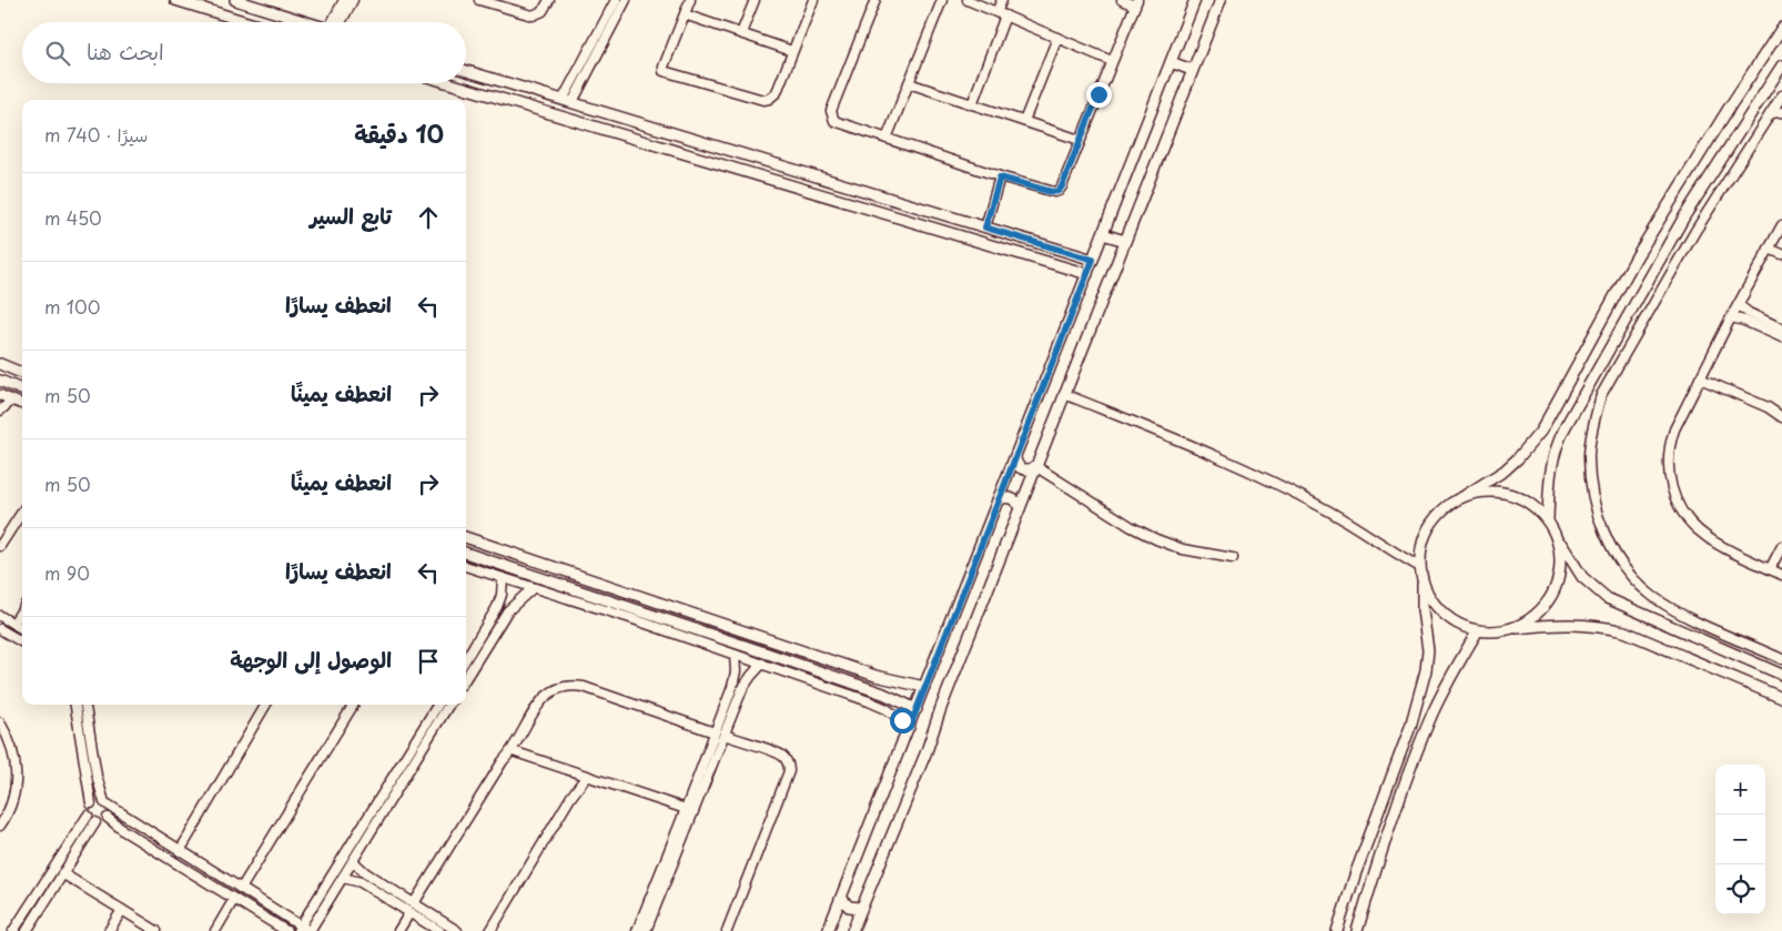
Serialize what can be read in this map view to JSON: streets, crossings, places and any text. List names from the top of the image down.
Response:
{
  "page": {
    "search": "ابحث هنا",
    "heading": ["10 دقيقة", "سيرًا · 740 m"],
    "list": [
      ["تابع السير", "450 m"],
      ["انعطف يسارًا", "100 m"],
      ["انعطف يمينًا", "50 m"],
      ["انعطف يمينًا", "50 m"],
      ["انعطف يسارًا", "90 m"],
      "الوصول إلى الوجهة"
    ],
    "map_buttons": ["+", "−"]
  }
}
